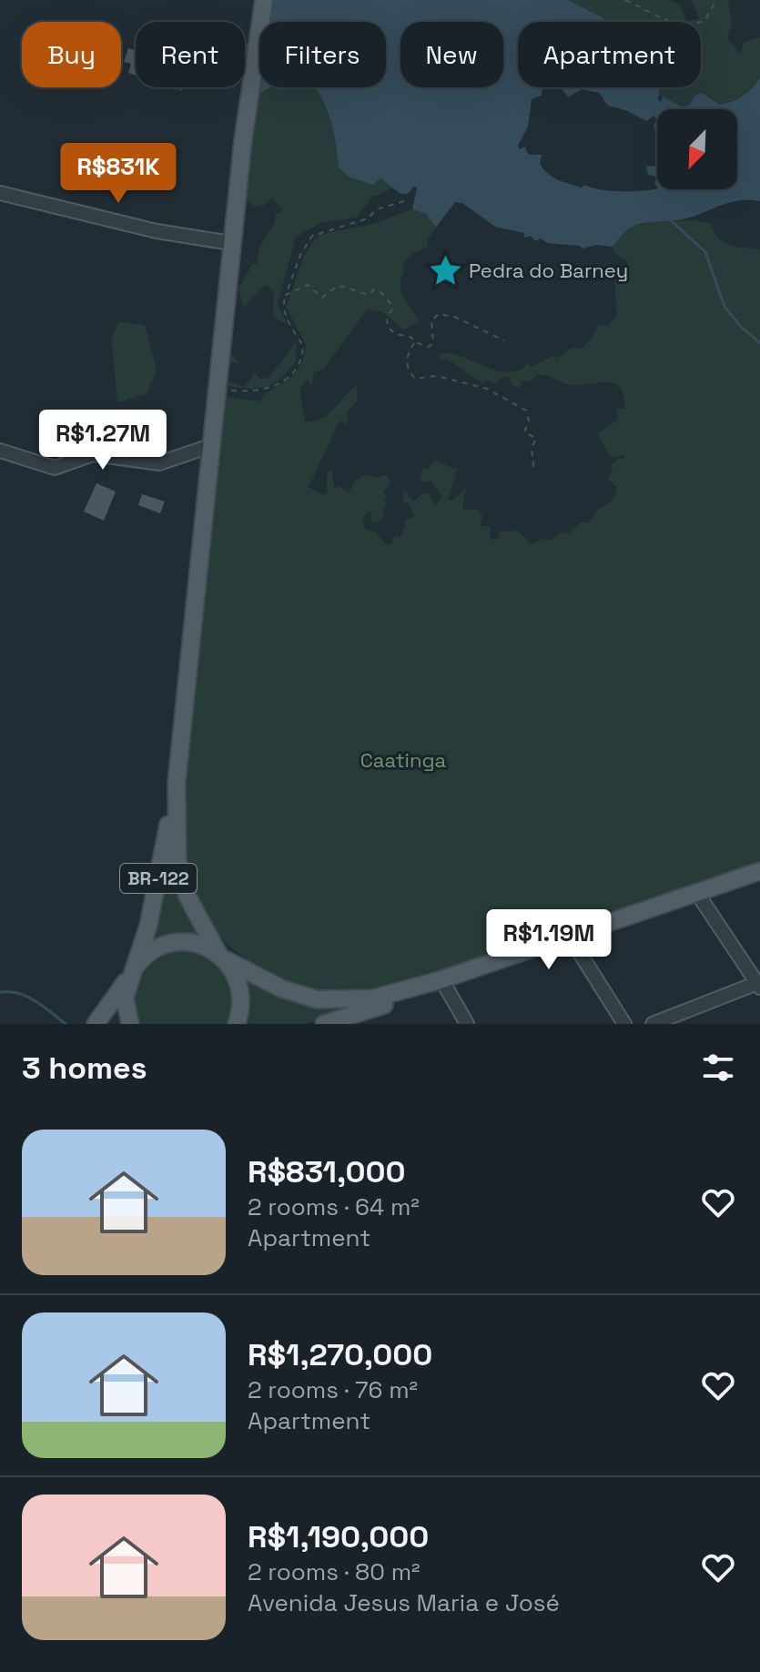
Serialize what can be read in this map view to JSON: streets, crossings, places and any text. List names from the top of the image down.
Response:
{
  "streets": {
    "main road": ["BR-122"]
  },
  "parks": ["Caatinga"],
  "places": {
    "place": ["Pedra do Barney"]
  },
  "north": "bottom left",
  "page": {
    "chip": [
      "Buy",
      "Rent",
      "Filters",
      "New",
      "Apartment"
    ],
    "price": ["R$831K", "R$1.27M", "R$1.19M"],
    "heading": "3 homes",
    "list": [
      {
        "name": "R$831,000",
        "note": "2 rooms · 64 m² · Apartment"
      },
      {
        "name": "R$1,270,000",
        "note": "2 rooms · 76 m² · Apartment"
      },
      {
        "name": "R$1,190,000",
        "note": "2 rooms · 80 m² · Avenida Jesus Maria e José"
      }
    ]
  }
}
